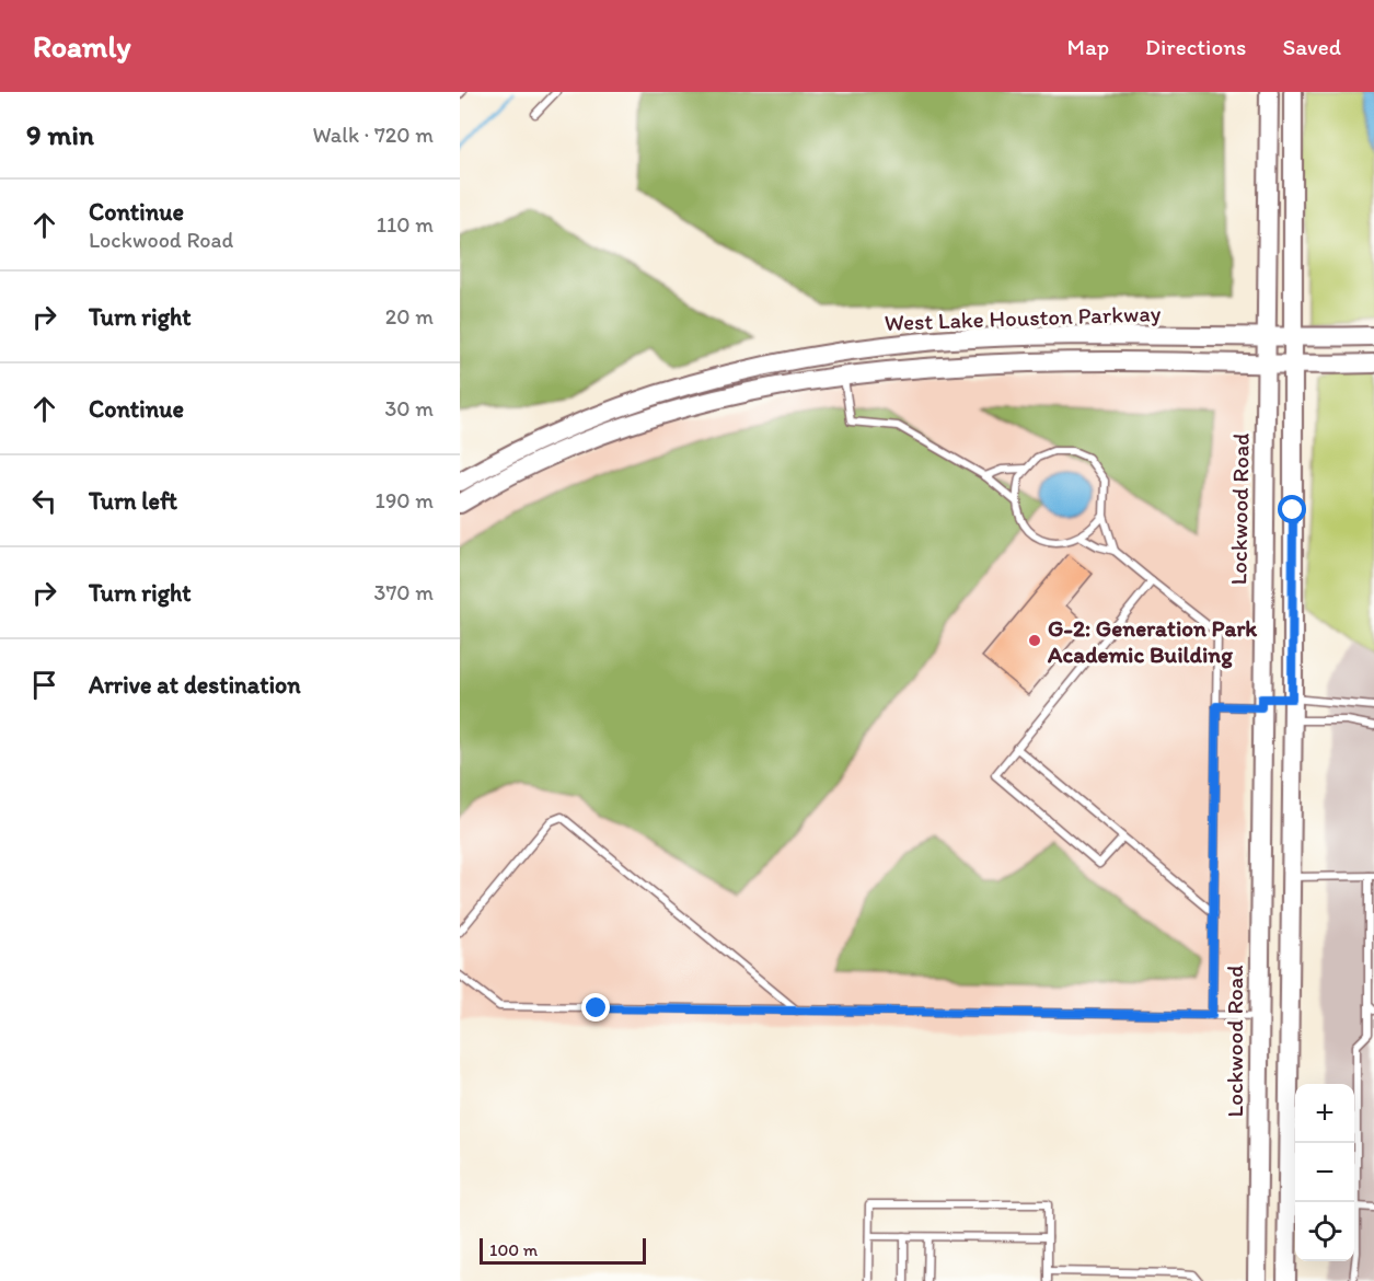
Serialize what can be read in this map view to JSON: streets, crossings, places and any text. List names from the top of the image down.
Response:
{
  "streets": {
    "main road": ["West Lake Houston Parkway", "Lockwood Road"]
  },
  "crossings": [
    ["West Lake Houston Parkway", "Lockwood Road"]
  ],
  "places": ["G-2: Generation Park Academic Building"],
  "scale_bar": "100 m",
  "page": {
    "header": "Roamly",
    "nav": ["Map", "Directions", "Saved"],
    "heading": ["9 min", "Walk · 720 m"],
    "list": [
      ["Continue", "Lockwood Road", "110 m"],
      ["Turn right", "20 m"],
      ["Continue", "30 m"],
      ["Turn left", "190 m"],
      ["Turn right", "370 m"],
      "Arrive at destination"
    ],
    "map_buttons": ["+", "−"],
    "scale": "100 m"
  }
}
